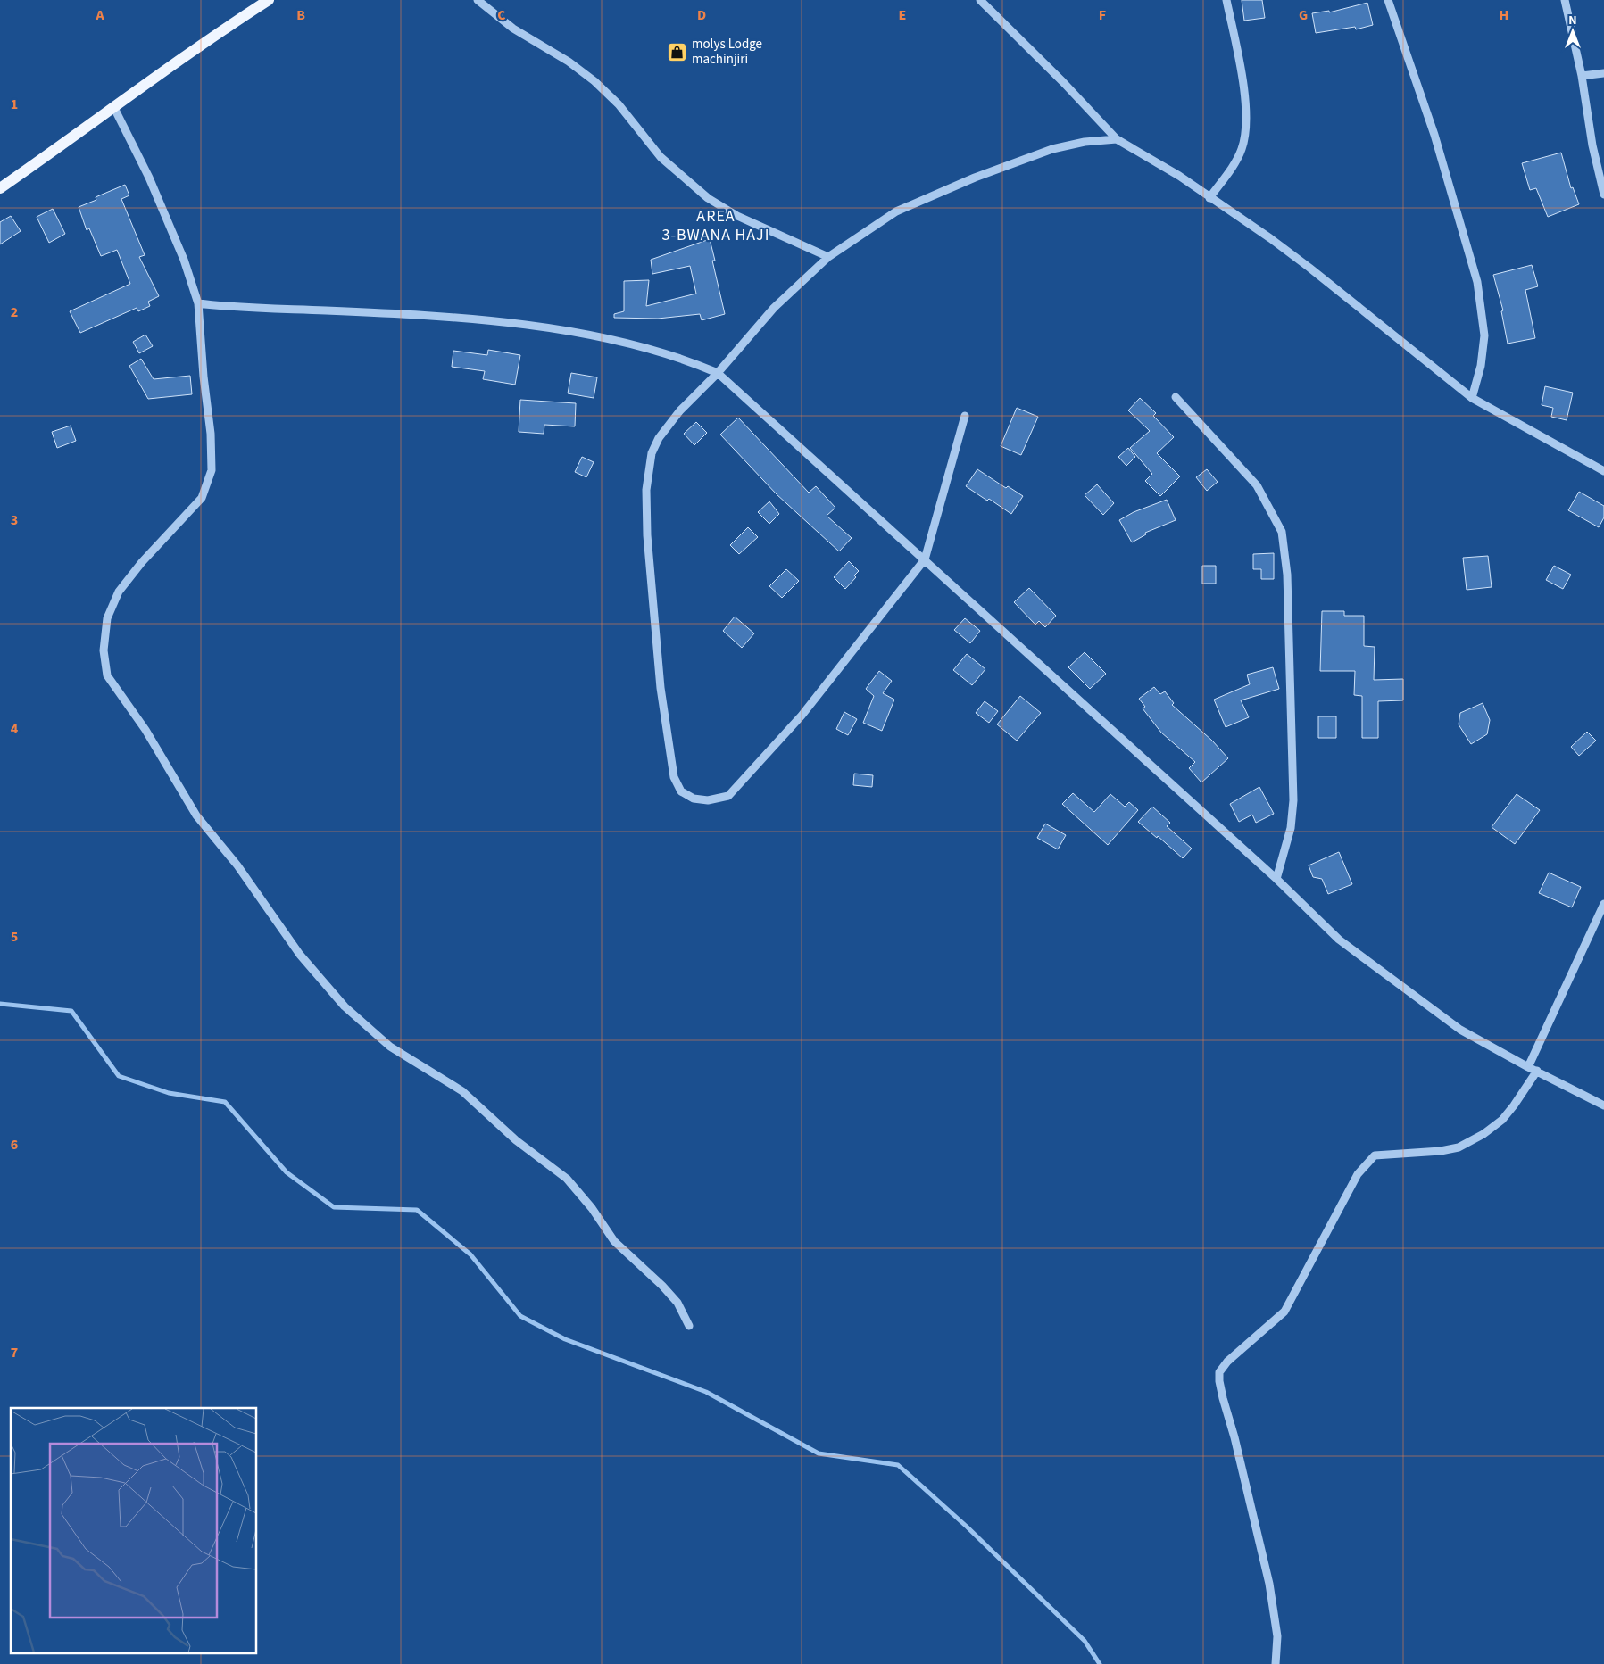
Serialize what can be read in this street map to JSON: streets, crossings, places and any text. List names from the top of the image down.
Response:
{
  "districts": ["AREA 3-BWANA HAJI"],
  "places": {
    "shop": ["molys Lodge machinjiri"]
  },
  "north": "top",
  "grid": {
    "columns": [
      "A",
      "B",
      "C",
      "D",
      "E",
      "F",
      "G",
      "H"
    ],
    "rows": [
      "1",
      "2",
      "3",
      "4",
      "5",
      "6",
      "7"
    ]
  }
}
